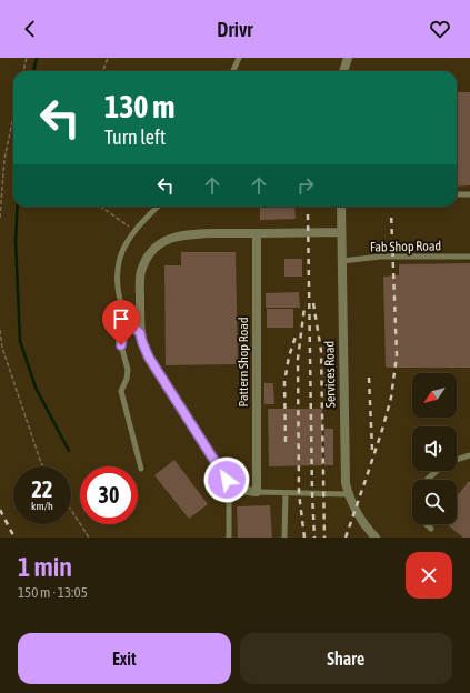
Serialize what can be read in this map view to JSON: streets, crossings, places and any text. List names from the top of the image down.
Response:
{
  "streets": {
    "street": ["Pattern Shop Road", "Services Road"],
    "lane": ["Fab Shop Road"]
  },
  "crossings": [
    ["Fab Shop Road", "Services Road"]
  ],
  "north": "bottom left",
  "page": {
    "header": "Drivr",
    "turn": ["130 m", "Turn left"],
    "speed": "22 km/h",
    "limit": "30",
    "heading": ["1 min", "150 m · 13:05"],
    "buttons": ["Exit", "Share"]
  }
}
